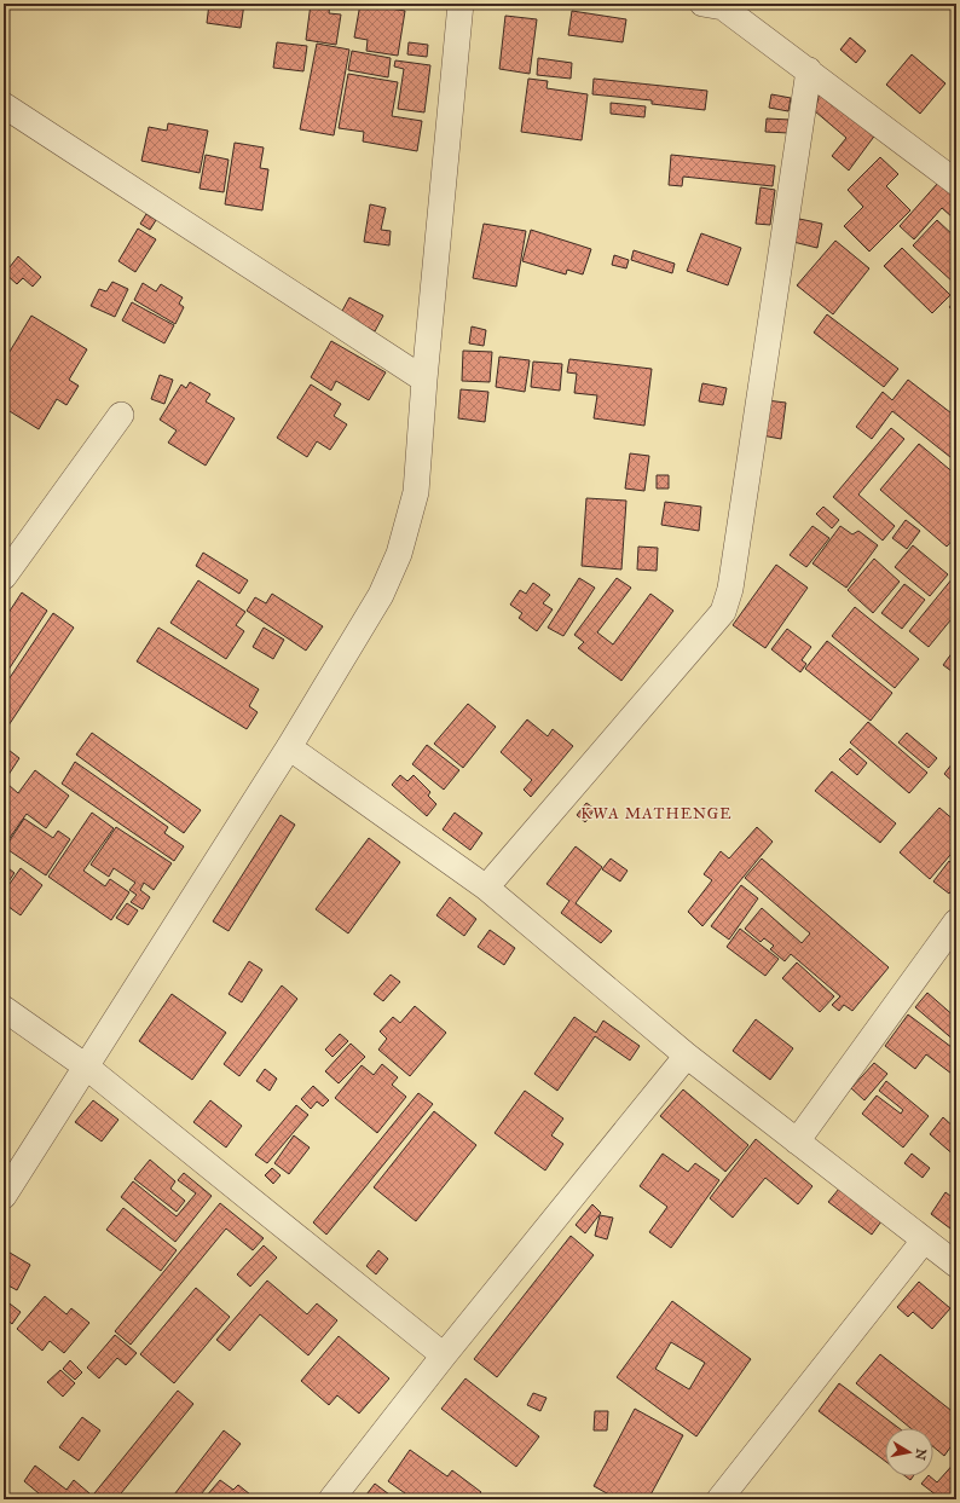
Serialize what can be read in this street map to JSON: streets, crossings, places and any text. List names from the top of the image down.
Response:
{
  "districts": ["KWA MATHENGE"],
  "north": "right"
}
